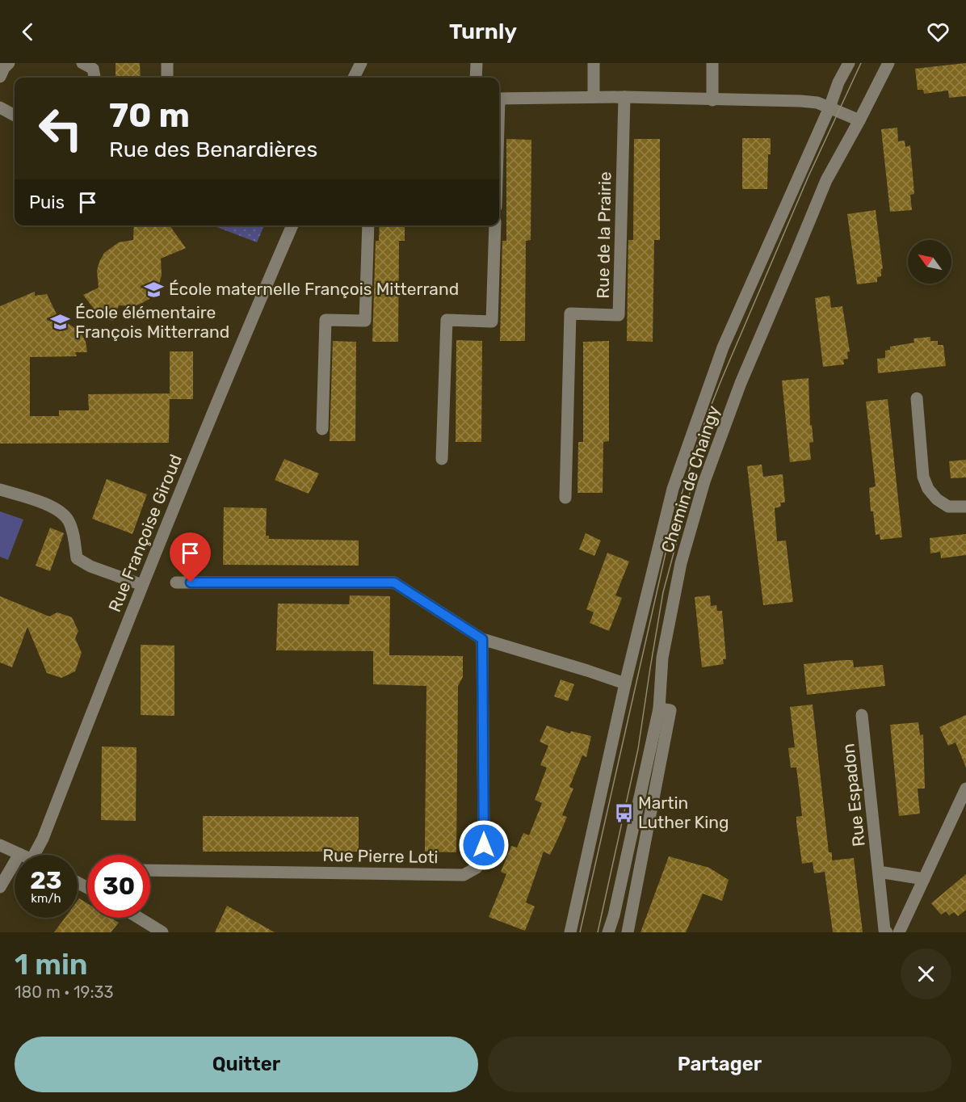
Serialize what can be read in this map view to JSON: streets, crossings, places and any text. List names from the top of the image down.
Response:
{
  "streets": {
    "street": [
      "Rue de la Prairie",
      "Chemin de Chaingy",
      "Rue Françoise Giroud",
      "Rue Espadon",
      "Rue Pierre Loti"
    ]
  },
  "places": {
    "school or university": ["École maternelle François Mitterrand", "École élémentaire François Mitterrand"],
    "bus stop": ["Martin Luther King"]
  },
  "north": "top left",
  "page": {
    "header": "Turnly",
    "turn": ["70 m", "Rue des Benardières"],
    "then": "Puis",
    "speed": "23 km/h",
    "limit": "30",
    "heading": ["1 min", "180 m · 19:33"],
    "buttons": ["Quitter", "Partager"]
  }
}
